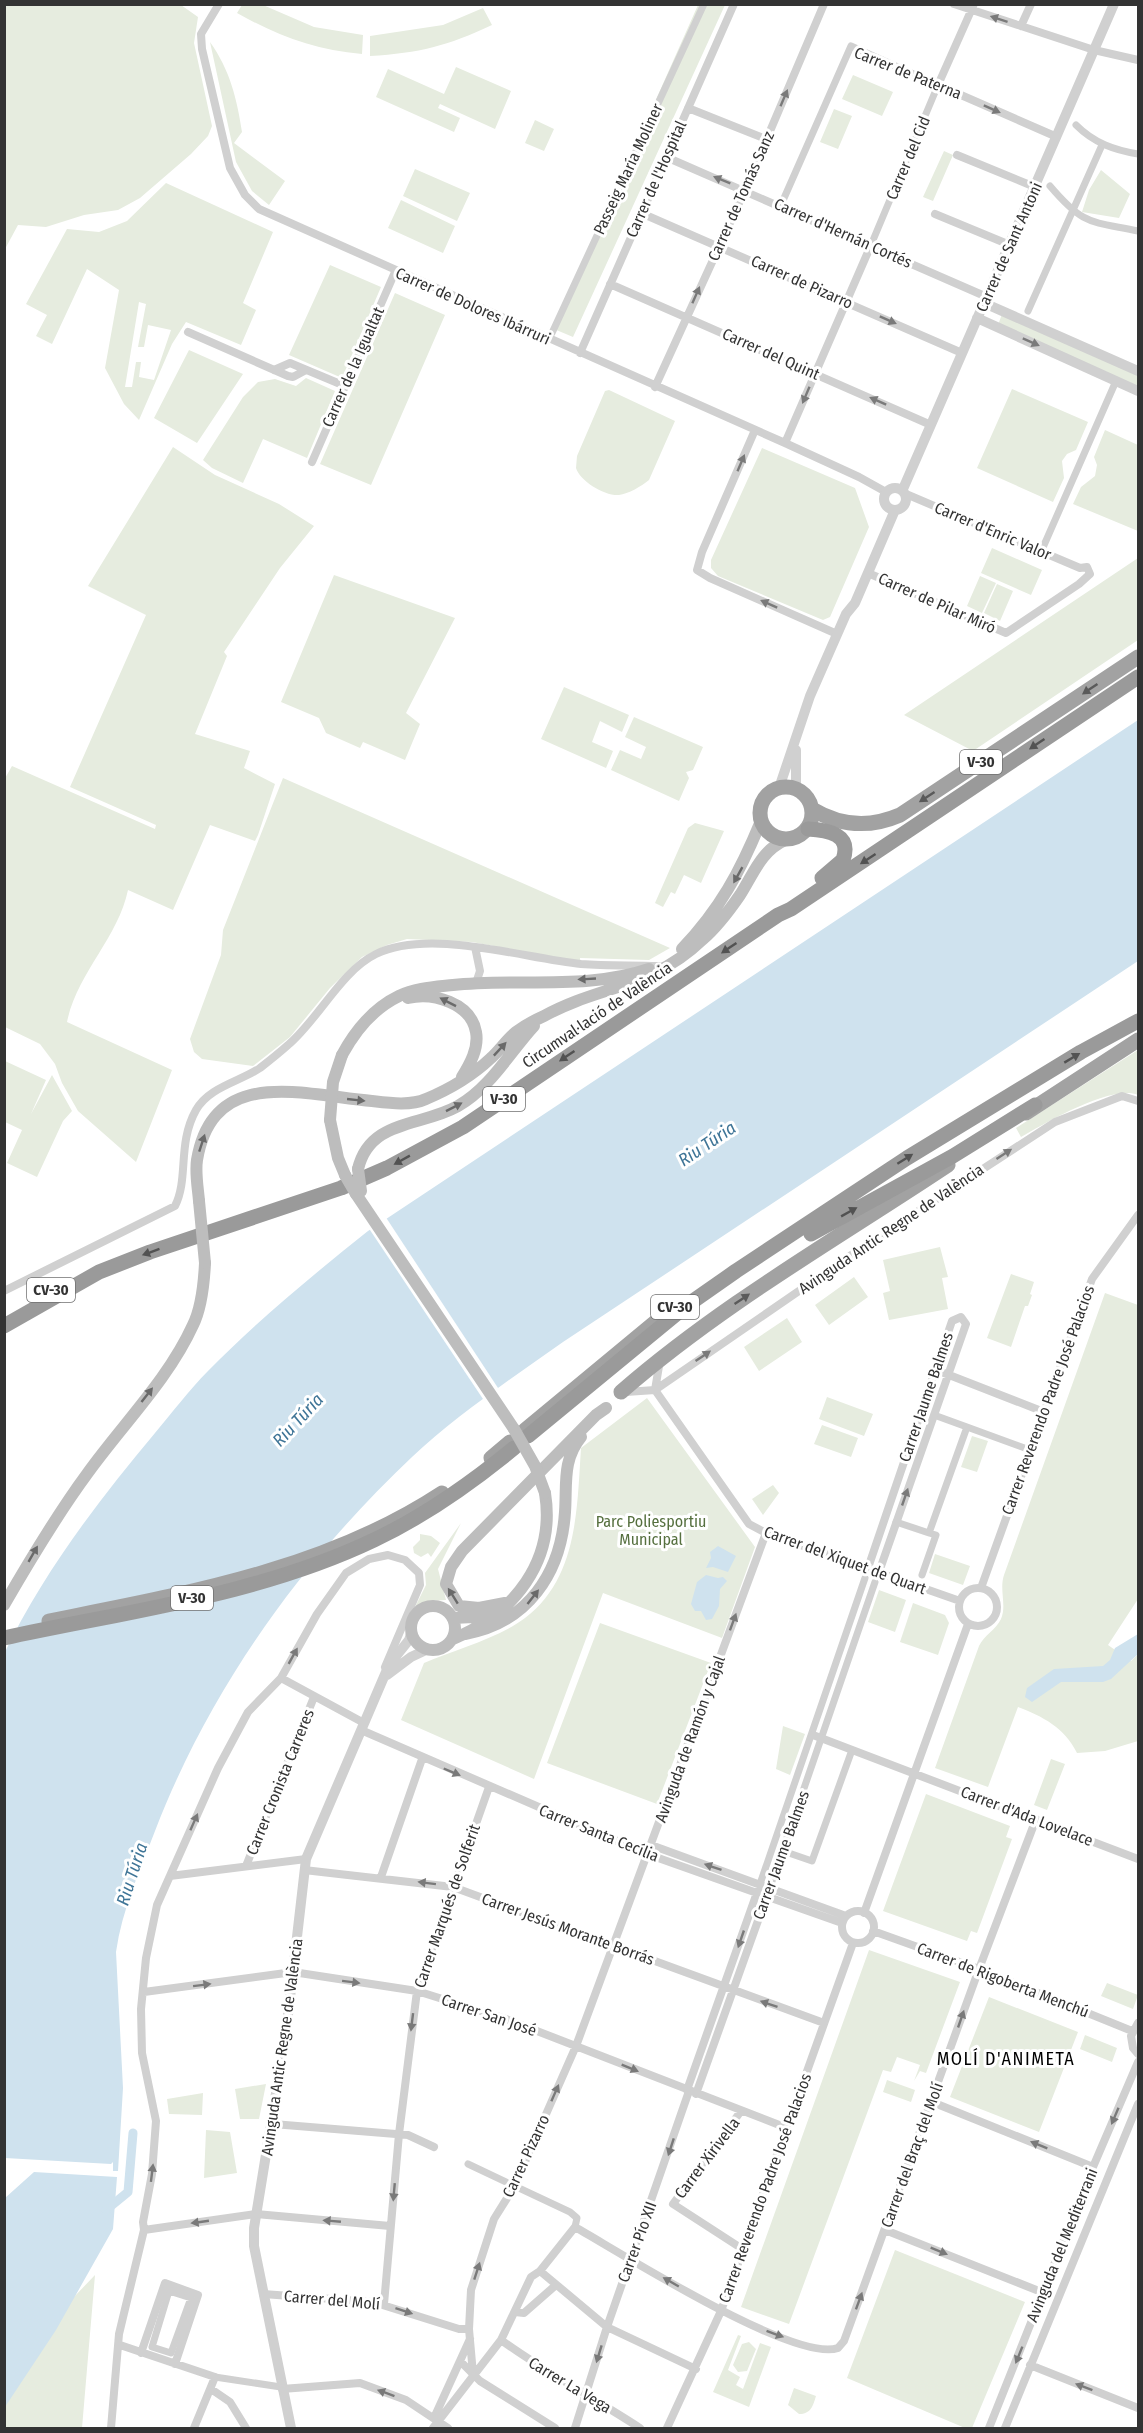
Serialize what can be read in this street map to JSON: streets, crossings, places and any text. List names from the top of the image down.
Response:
{
  "streets": {
    "highway": ["V-30", "Circumval·lació de València", "CV-30"],
    "street": [
      "Carrer de Paterna",
      "Carrer del Cid",
      "Passeig María Moliner",
      "Carrer de l'Hospital",
      "Carrer de Tomás Sanz",
      "Carrer d'Hernán Cortés",
      "Carrer de Sant Antoni",
      "Carrer de Pizarro",
      "Carrer de Dolores Ibárruri",
      "Carrer del Quint",
      "Carrer de la Igualtat",
      "Carrer d'Enric Valor",
      "Carrer de Pilar Miró",
      "Avinguda Antic Regne de València",
      "Carrer Jaume Balmes",
      "Carrer Reverendo Padre José Palacios",
      "Carrer del Xiquet de Quart",
      "Avinguda de Ramón y Cajal",
      "Carrer Cronista Carreres",
      "Carrer d'Ada Lovelace",
      "Carrer Santa Cecília",
      "Carrer Marqués de Solferit",
      "Carrer Jesús Morante Borrás",
      "Carrer de Rigoberta Menchú",
      "Carrer San José",
      "Carrer del Braç del Molí",
      "Carrer Pizarro",
      "Carrer Xirivella",
      "Carrer Pío XII",
      "Avinguda del Mediterrani",
      "Carrer del Molí",
      "Carrer La Vega"
    ]
  },
  "crossings": [
    ["Carrer de Paterna", "Carrer del Cid"],
    ["Carrer de Paterna", "Carrer d'Hernán Cortés"],
    ["Carrer de Paterna", "Carrer de Sant Antoni"],
    ["Carrer del Cid", "Carrer d'Hernán Cortés"],
    ["Carrer de l'Hospital", "Carrer d'Hernán Cortés"],
    ["Carrer de l'Hospital", "Carrer de Pizarro"],
    ["Carrer de l'Hospital", "Carrer de Dolores Ibárruri"],
    ["Carrer de l'Hospital", "Carrer del Quint"],
    ["Carrer de Tomás Sanz", "Carrer d'Hernán Cortés"],
    ["Carrer de Tomás Sanz", "Carrer de Pizarro"],
    ["Carrer de Tomás Sanz", "Carrer de Dolores Ibárruri"],
    ["Carrer de Tomás Sanz", "Carrer del Quint"],
    ["Carrer d'Hernán Cortés", "Carrer de Sant Antoni"],
    ["Carrer de Sant Antoni", "Carrer de Pizarro"],
    ["Carrer de Sant Antoni", "Carrer de Dolores Ibárruri"],
    ["Carrer de Sant Antoni", "Carrer del Quint"],
    ["Carrer de Sant Antoni", "Carrer d'Enric Valor"],
    ["Carrer de Dolores Ibárruri", "Carrer de la Igualtat"],
    ["Carrer de Dolores Ibárruri", "Carrer d'Enric Valor"],
    ["Carrer d'Enric Valor", "Carrer de Pilar Miró"],
    ["V-30", "CV-30"],
    ["Circumval·lació de València", "CV-30"],
    ["Avinguda Antic Regne de València", "Carrer del Xiquet de Quart"],
    ["Avinguda Antic Regne de València", "Carrer Santa Cecília"],
    ["Avinguda Antic Regne de València", "Carrer Jesús Morante Borrás"],
    ["Avinguda Antic Regne de València", "Carrer San José"],
    ["Avinguda Antic Regne de València", "Carrer del Molí"],
    ["Carrer Jaume Balmes", "Carrer del Xiquet de Quart"],
    ["Carrer Jaume Balmes", "Carrer d'Ada Lovelace"],
    ["Carrer Jaume Balmes", "Carrer Santa Cecília"],
    ["Carrer Jaume Balmes", "Carrer Jesús Morante Borrás"],
    ["Carrer Jaume Balmes", "Carrer San José"],
    ["Carrer Jaume Balmes", "Carrer Pío XII"],
    ["Carrer Reverendo Padre José Palacios", "Carrer del Xiquet de Quart"],
    ["Carrer Reverendo Padre José Palacios", "Carrer Santa Cecília"],
    ["Carrer Reverendo Padre José Palacios", "Carrer Jesús Morante Borrás"],
    ["Carrer Reverendo Padre José Palacios", "Carrer de Rigoberta Menchú"],
    ["Carrer Reverendo Padre José Palacios", "Carrer San José"],
    ["Carrer Reverendo Padre José Palacios", "Carrer del Braç del Molí"],
    ["Carrer Reverendo Padre José Palacios", "Carrer Xirivella"],
    ["Carrer del Xiquet de Quart", "Avinguda de Ramón y Cajal"],
    ["Avinguda de Ramón y Cajal", "Carrer Santa Cecília"],
    ["Avinguda de Ramón y Cajal", "Carrer Jesús Morante Borrás"],
    ["Avinguda de Ramón y Cajal", "Carrer Pizarro"],
    ["Carrer Cronista Carreres", "Carrer Santa Cecília"],
    ["Carrer Cronista Carreres", "Carrer Jesús Morante Borrás"],
    ["Carrer d'Ada Lovelace", "Carrer del Braç del Molí"],
    ["Carrer Santa Cecília", "Carrer Marqués de Solferit"],
    ["Carrer Santa Cecília", "Carrer de Rigoberta Menchú"],
    ["Carrer Marqués de Solferit", "Carrer Jesús Morante Borrás"],
    ["Carrer Marqués de Solferit", "Carrer San José"],
    ["Carrer Marqués de Solferit", "Carrer del Molí"],
    ["Carrer Jesús Morante Borrás", "Carrer Pizarro"],
    ["Carrer de Rigoberta Menchú", "Carrer del Braç del Molí"],
    ["Carrer San José", "Carrer Pizarro"],
    ["Carrer San José", "Carrer Xirivella"],
    ["Carrer San José", "Carrer Pío XII"],
    ["Carrer Pizarro", "Carrer del Molí"],
    ["Carrer Pío XII", "Carrer La Vega"]
  ],
  "one_way": [
    "Carrer de Tomás Sanz",
    "Carrer de Pizarro",
    "Carrer del Quint",
    "Avinguda Antic Regne de València",
    "Avinguda de Ramón y Cajal",
    "Carrer Marqués de Solferit",
    "Carrer San José",
    "Carrer Pío XII",
    "Carrer del Molí"
  ],
  "districts": ["MOLÍ D'ANIMETA"],
  "water": ["Riu Túria"],
  "parks": ["Parc Poliesportiu Municipal"]
}
